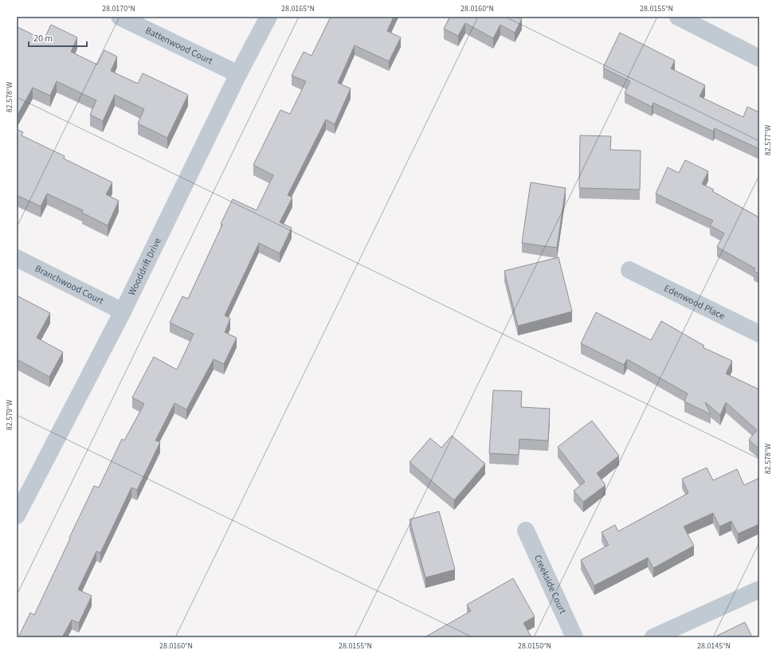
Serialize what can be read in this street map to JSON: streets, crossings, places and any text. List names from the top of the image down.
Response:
{
  "streets": {
    "street": [
      "Battenwood Court",
      "Wooddrift Drive",
      "Branchwood Court",
      "Edenwood Place",
      "Creekside Court"
    ]
  },
  "crossings": [
    ["Battenwood Court", "Wooddrift Drive"],
    ["Wooddrift Drive", "Branchwood Court"]
  ],
  "scale_bar": "20 m",
  "coordinates": [
    "28.0170°N",
    "28.0165°N",
    "28.0160°N",
    "28.0155°N",
    "82.578°W",
    "82.577°W",
    "82.579°W",
    "28.0150°N",
    "28.0145°N"
  ]
}
